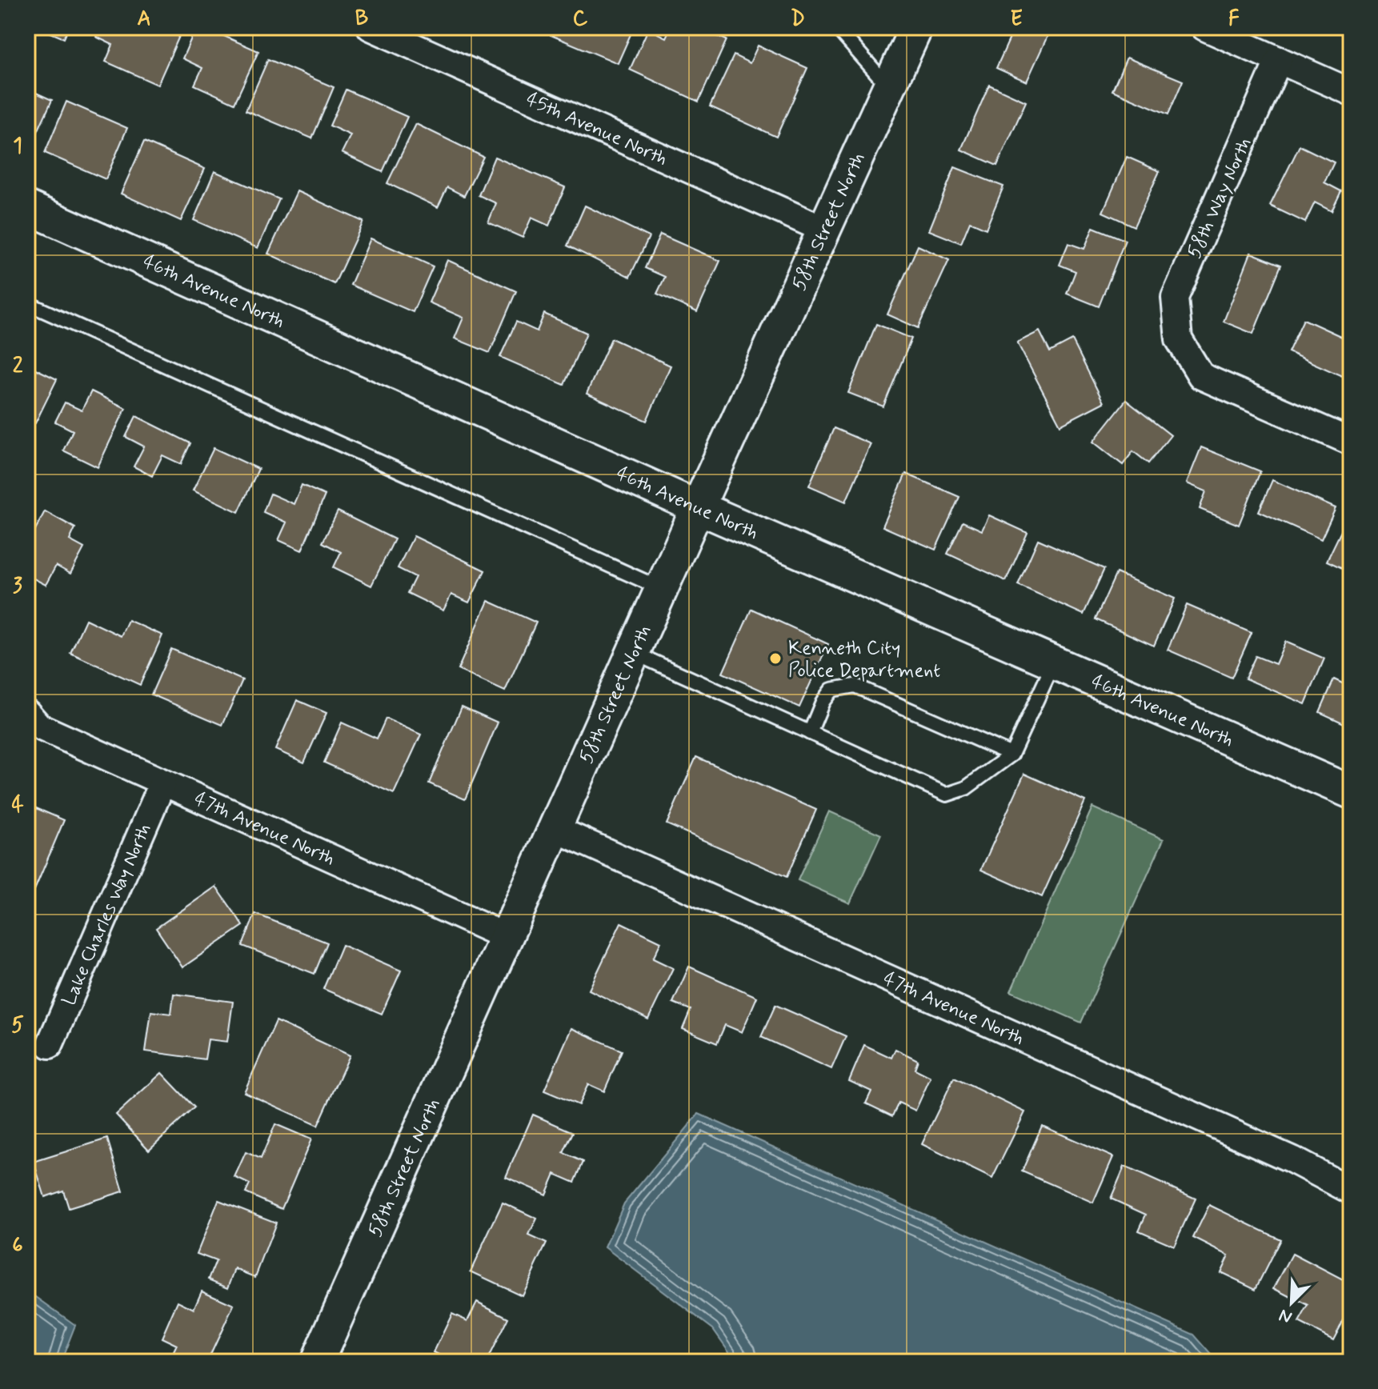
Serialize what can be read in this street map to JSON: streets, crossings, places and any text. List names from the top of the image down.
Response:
{
  "streets": {
    "street": [
      "45th Avenue North",
      "58th Way North",
      "58th Street North",
      "46th Avenue North",
      "47th Avenue North",
      "Lake Charles Way North"
    ]
  },
  "crossings": [
    ["45th Avenue North", "58th Street North"],
    ["58th Street North", "46th Avenue North"],
    ["58th Street North", "47th Avenue North"],
    ["47th Avenue North", "Lake Charles Way North"]
  ],
  "places": ["Kenneth City Police Department"],
  "north": "bottom left",
  "grid": {
    "columns": [
      "A",
      "B",
      "C",
      "D",
      "E",
      "F"
    ],
    "rows": [
      "1",
      "2",
      "3",
      "4",
      "5",
      "6"
    ]
  }
}
